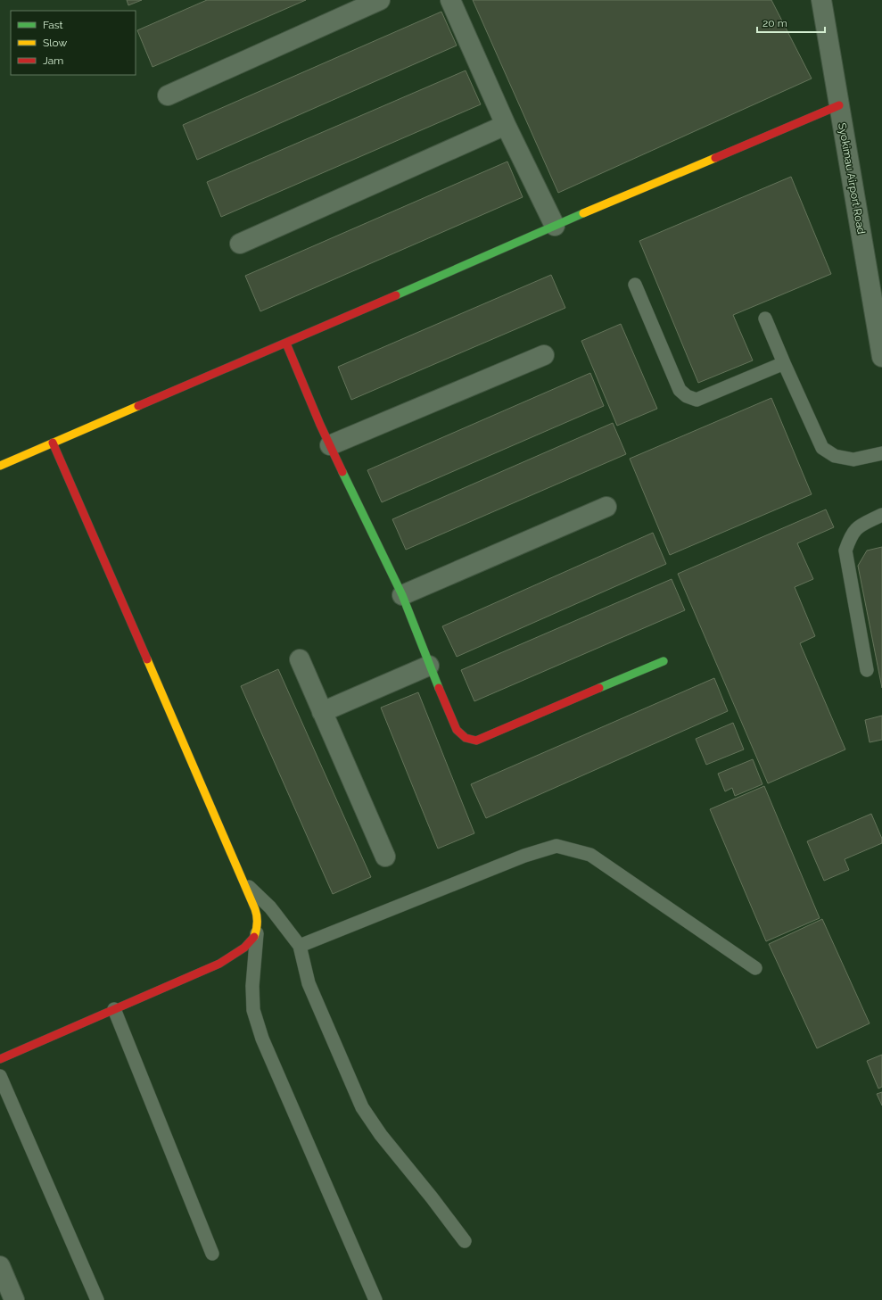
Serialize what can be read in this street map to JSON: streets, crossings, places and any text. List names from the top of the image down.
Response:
{
  "streets": {
    "street": ["Syokimau Airport Road"]
  },
  "legend": ["Fast", "Slow", "Jam"],
  "scale_bar": "20 m"
}
